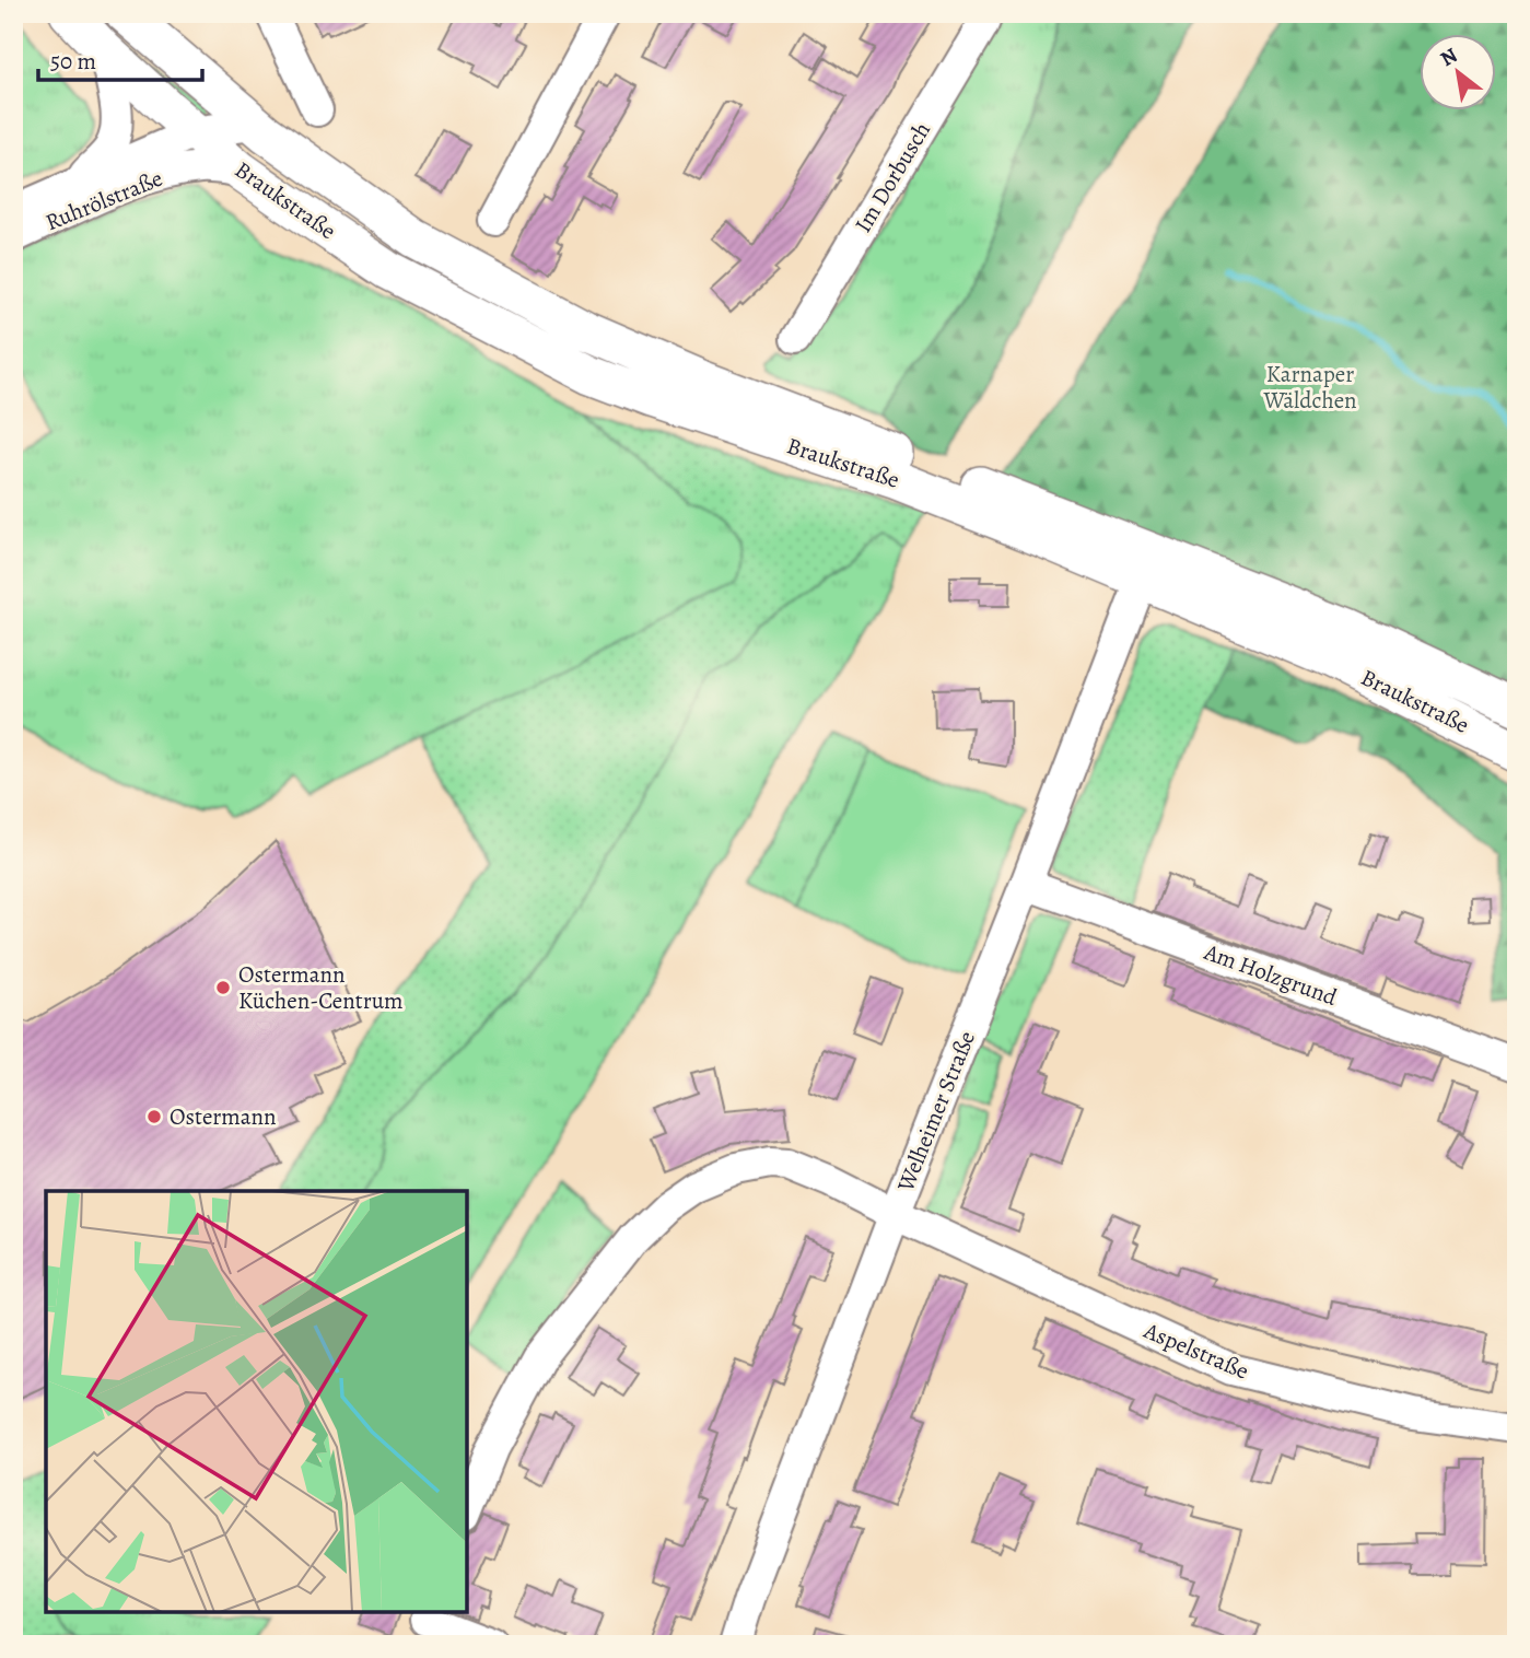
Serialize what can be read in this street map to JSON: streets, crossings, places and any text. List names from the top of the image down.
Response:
{
  "streets": {
    "main road": ["Braukstraße"],
    "street": [
      "Im Dorbusch",
      "Ruhrölstraße",
      "Am Holzgrund",
      "Welheimer Straße",
      "Aspelstraße"
    ]
  },
  "crossings": [
    ["Ruhrölstraße", "Braukstraße"],
    ["Braukstraße", "Welheimer Straße"],
    ["Am Holzgrund", "Welheimer Straße"],
    ["Welheimer Straße", "Aspelstraße"]
  ],
  "parks": ["Karnaper Wäldchen"],
  "places": ["Ostermann Küchen-Centrum", "Ostermann"],
  "scale_bar": "50 m",
  "north": "top left"
}
